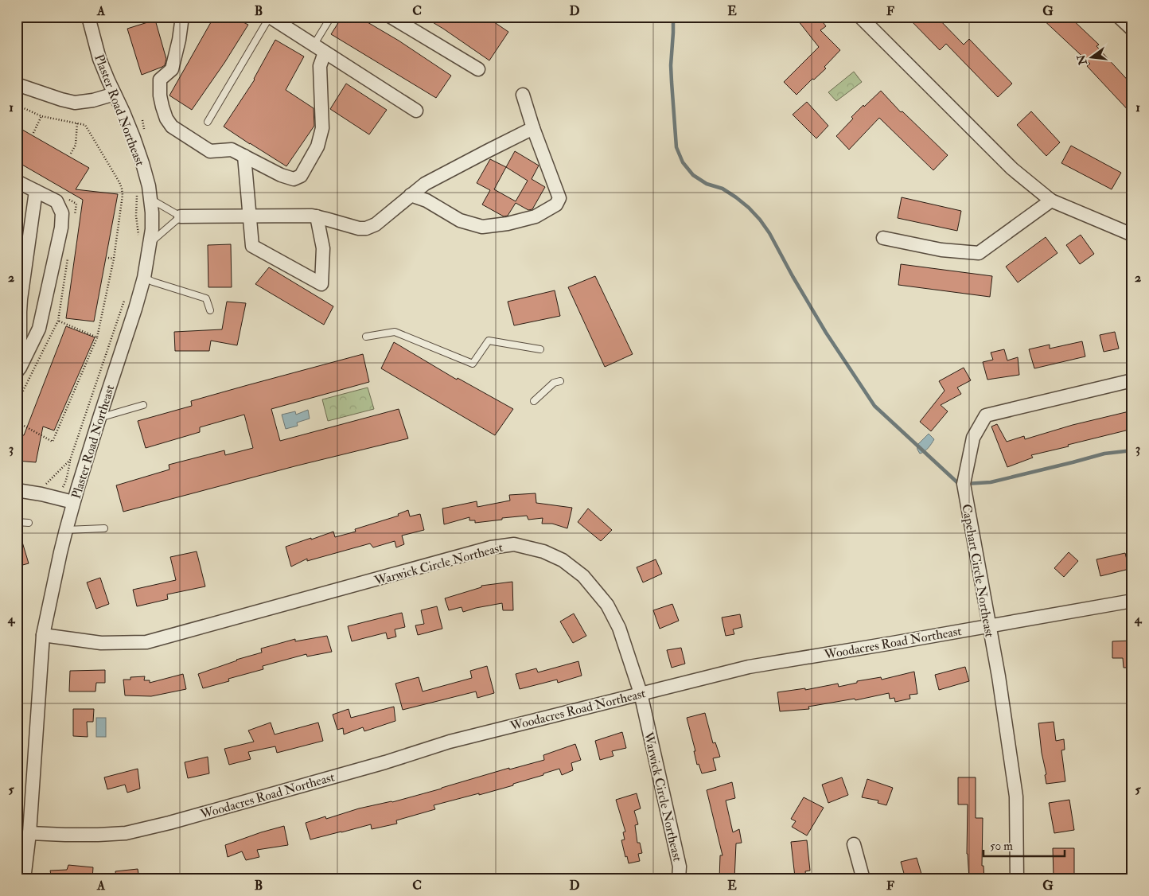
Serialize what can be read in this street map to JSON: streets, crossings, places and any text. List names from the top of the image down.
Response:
{
  "streets": {
    "street": [
      "Plaster Road Northeast",
      "Warwick Circle Northeast",
      "Capehart Circle Northeast",
      "Woodacres Road Northeast"
    ]
  },
  "crossings": [
    ["Plaster Road Northeast", "Warwick Circle Northeast"],
    ["Plaster Road Northeast", "Woodacres Road Northeast"],
    ["Warwick Circle Northeast", "Woodacres Road Northeast"],
    ["Capehart Circle Northeast", "Woodacres Road Northeast"]
  ],
  "scale_bar": "50 m",
  "north": "left",
  "grid": {
    "columns": [
      "A",
      "B",
      "C",
      "D",
      "E",
      "F",
      "G"
    ],
    "rows": [
      "1",
      "2",
      "3",
      "4",
      "5"
    ]
  }
}
